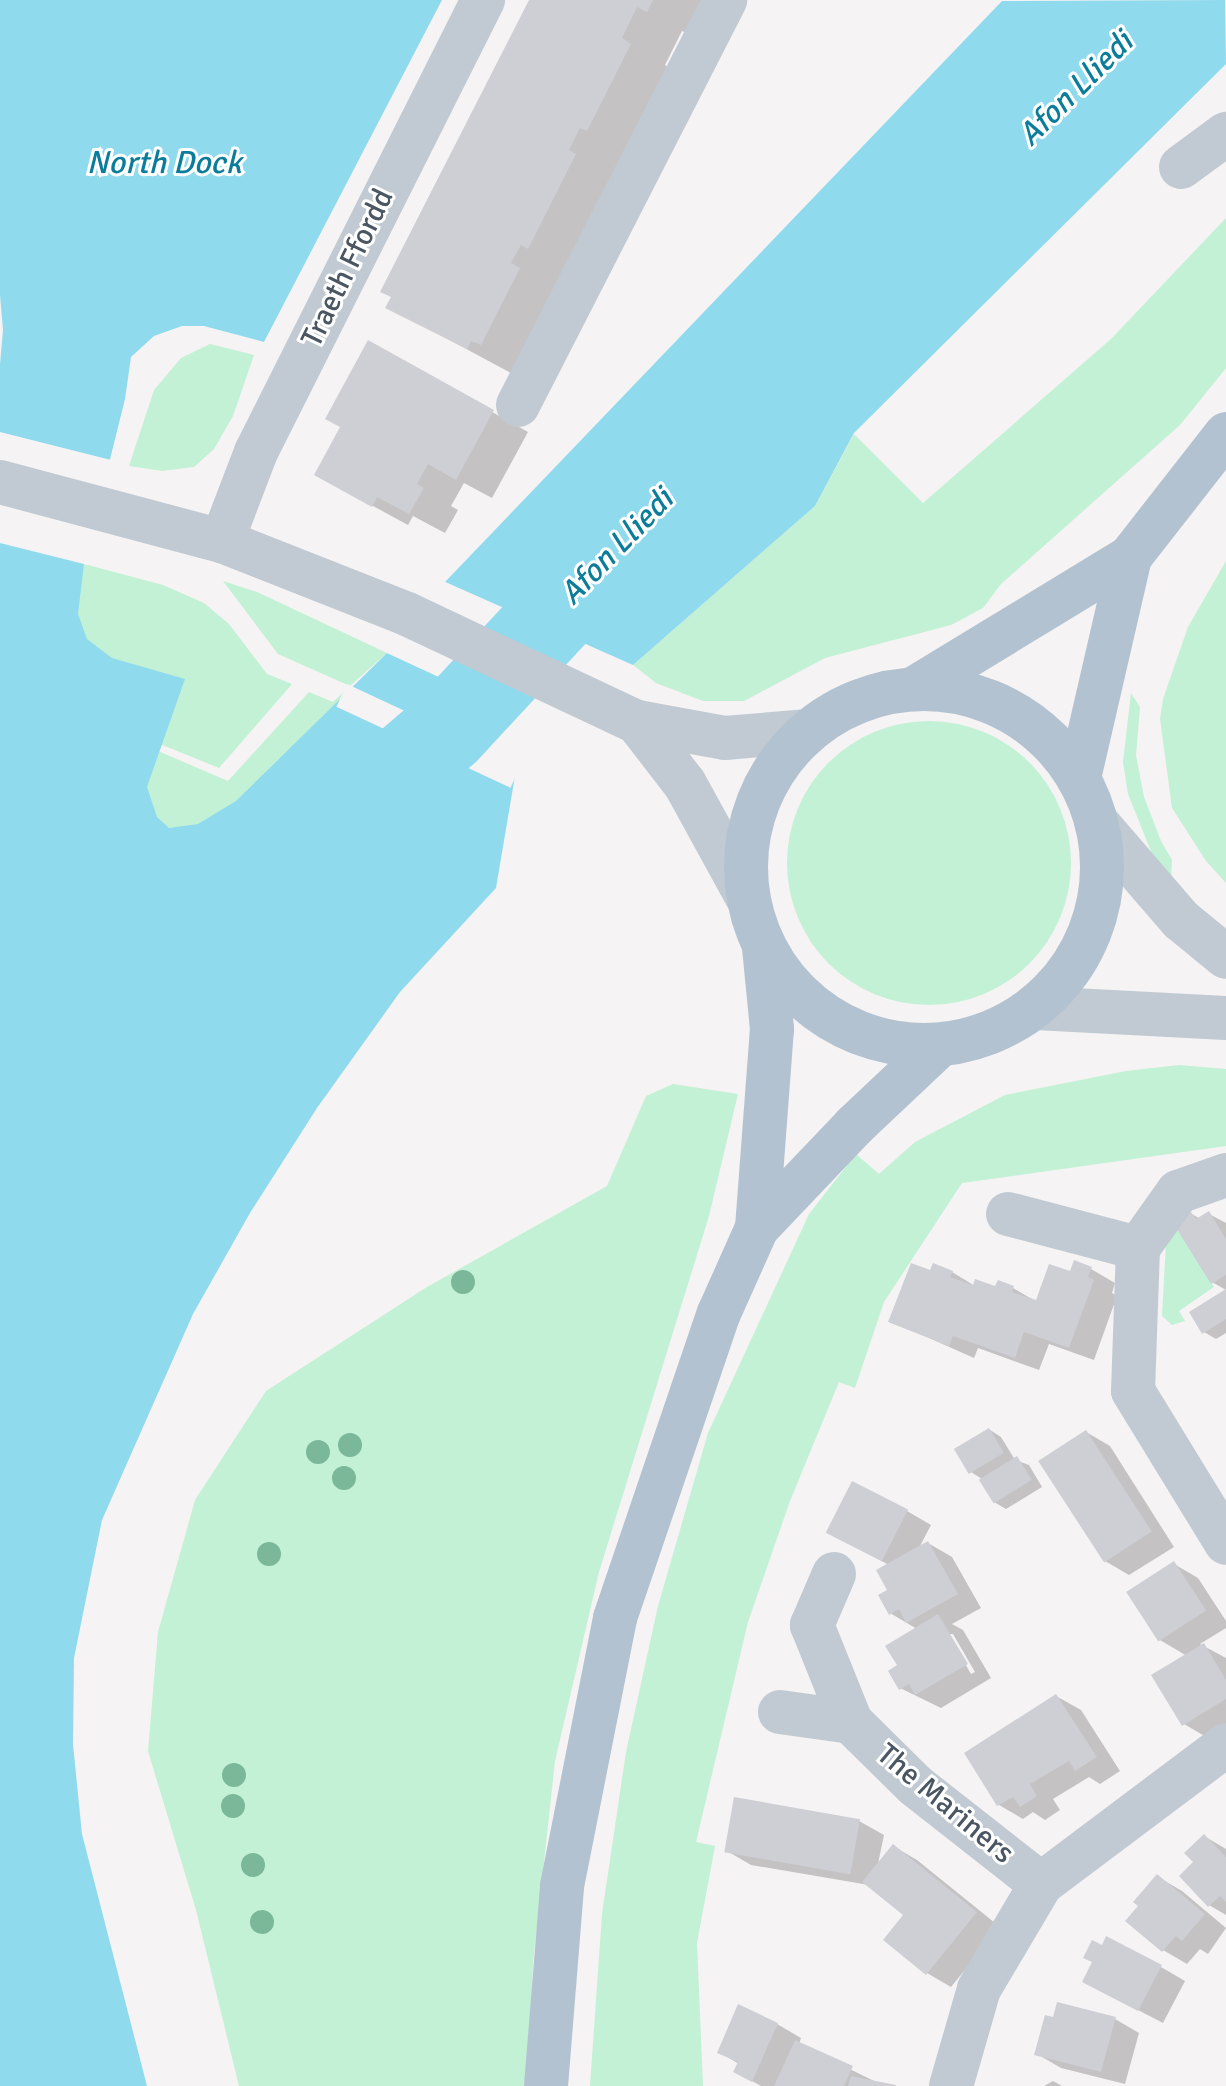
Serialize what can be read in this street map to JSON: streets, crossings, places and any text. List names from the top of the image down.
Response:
{
  "streets": {
    "street": ["Traeth Ffordd", "The Mariners"]
  },
  "water": ["Afon Lliedi", "North Dock"]
}
